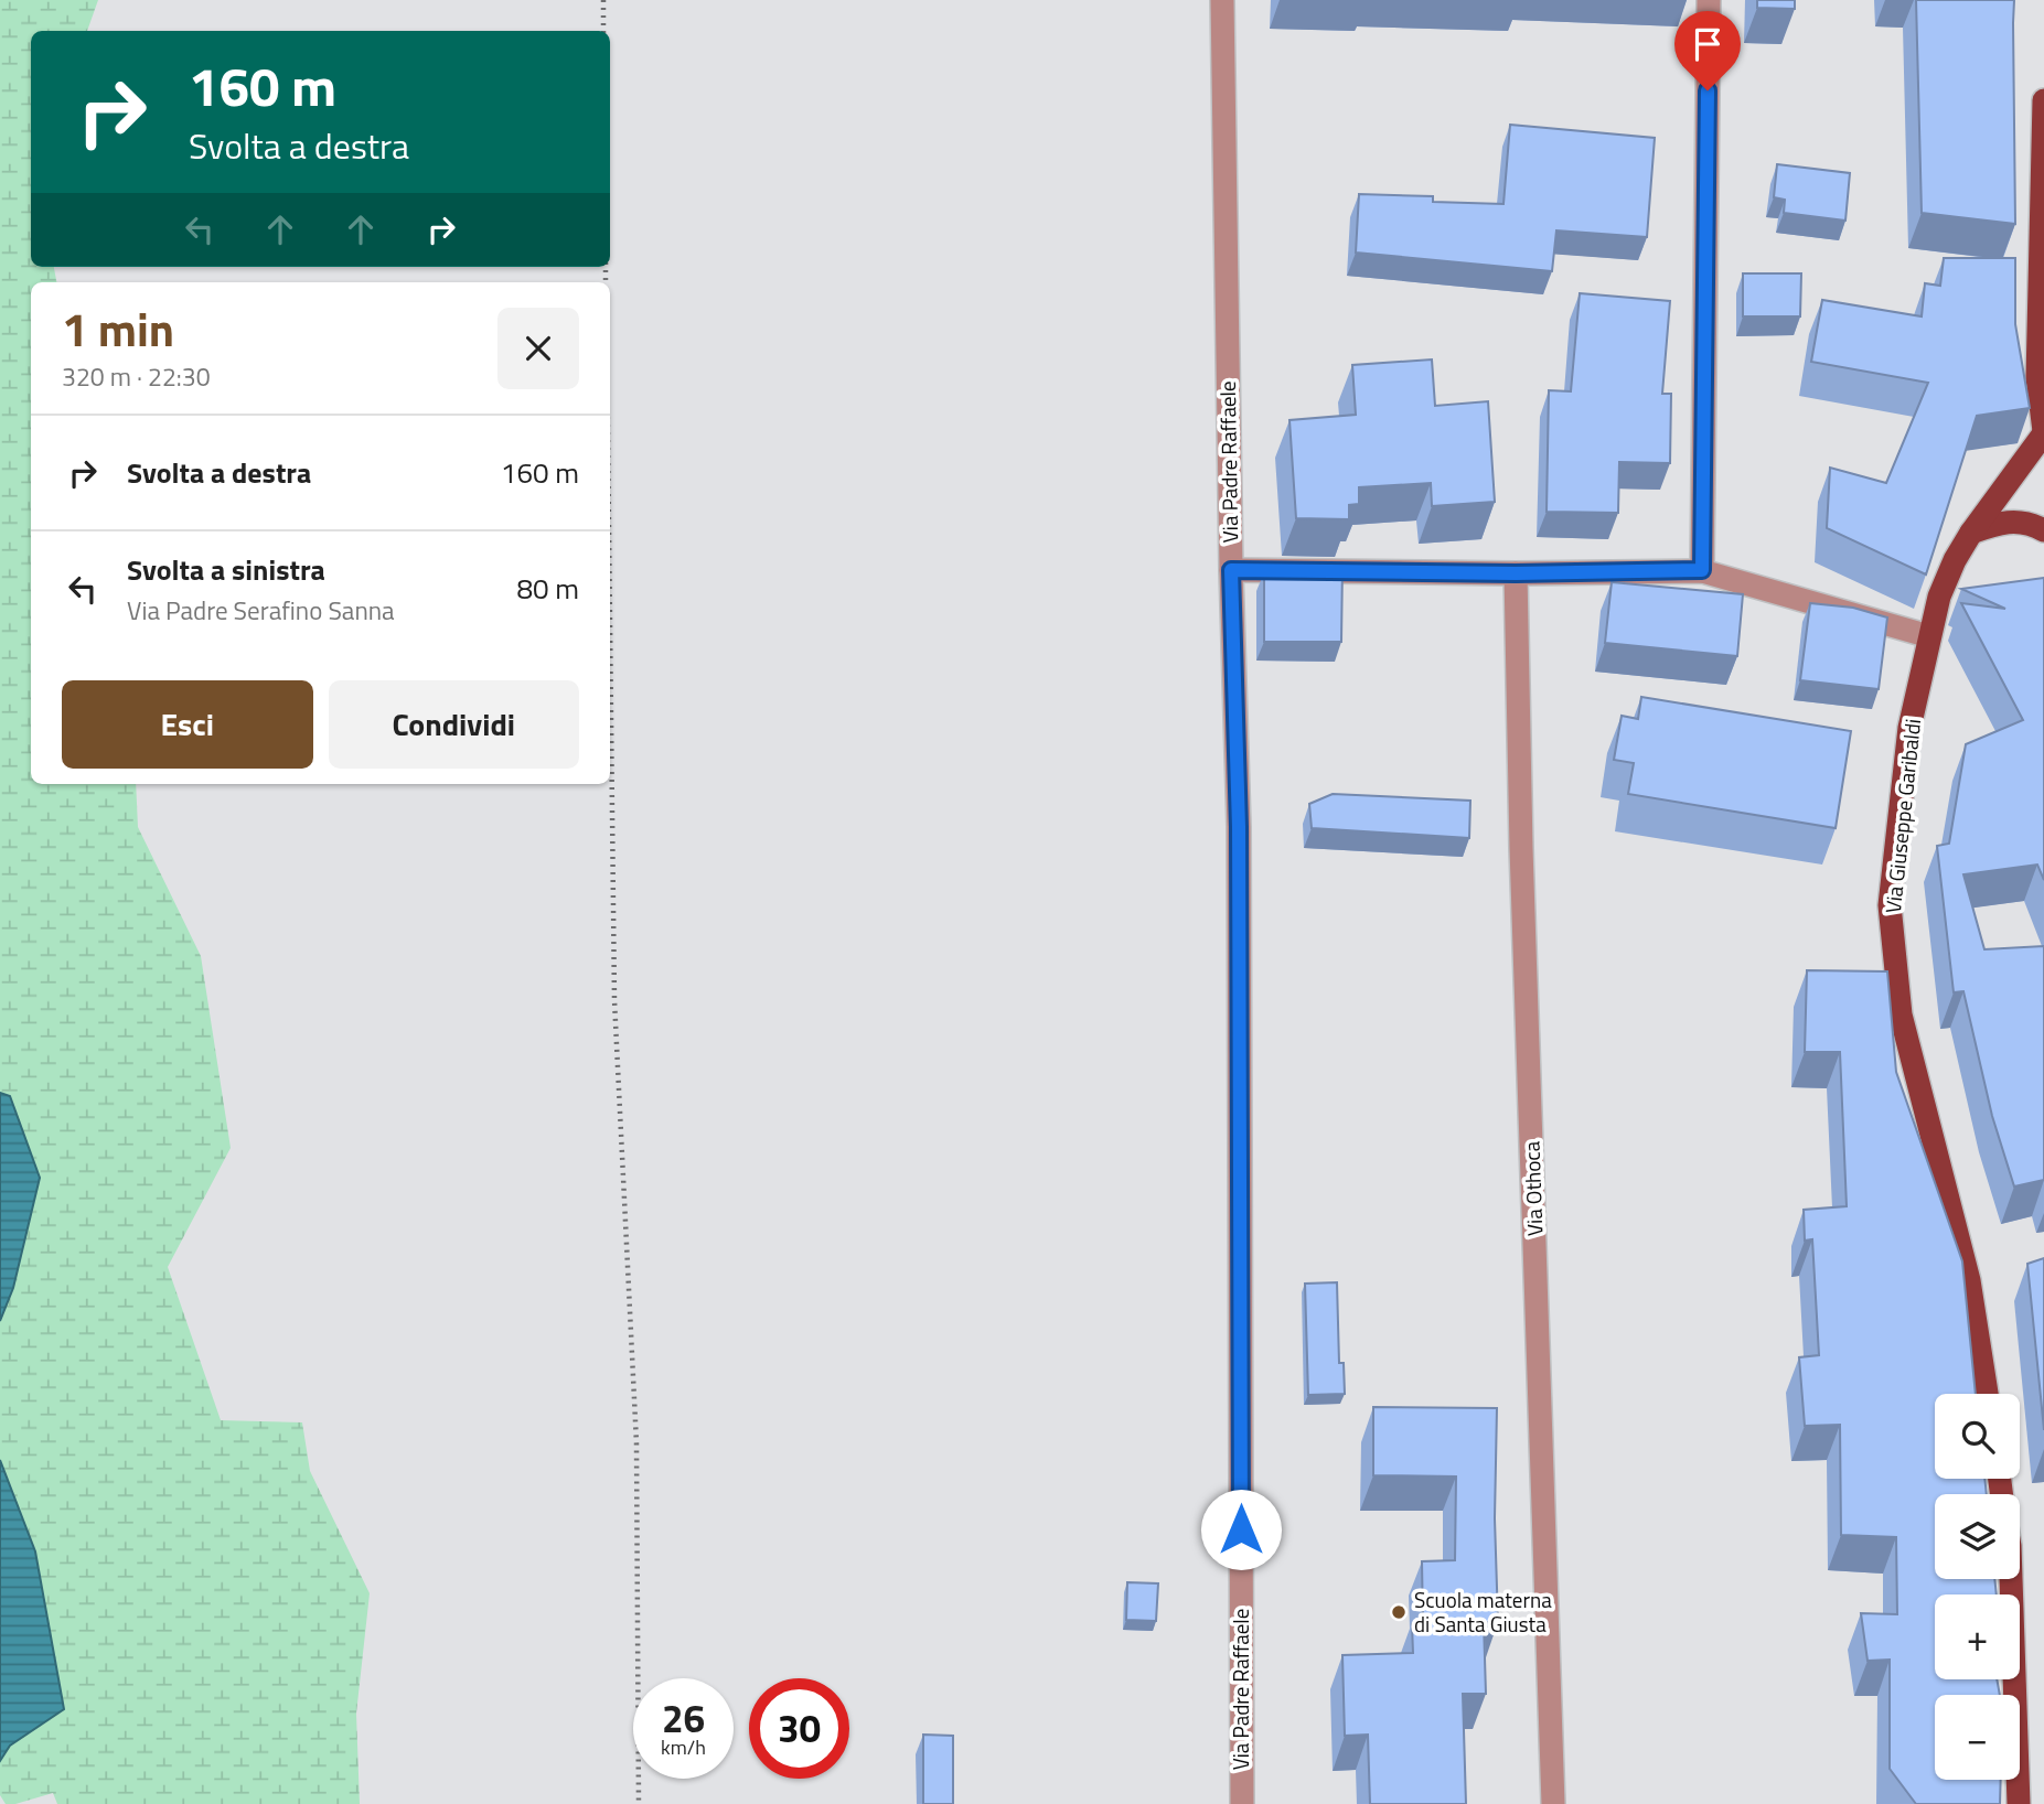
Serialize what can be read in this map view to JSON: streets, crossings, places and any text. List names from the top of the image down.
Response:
{
  "streets": {
    "main road": ["Via Giuseppe Garibaldi"],
    "street": ["Via Padre Raffaele", "Via Othoca"]
  },
  "places": ["Scuola materna di Santa Giusta"],
  "page": {
    "turn": ["160 m", "Svolta a destra"],
    "heading": ["1 min", "320 m · 22:30"],
    "list": [
      {
        "name": "Svolta a destra",
        "value": "160 m"
      },
      {
        "name": "Svolta a sinistra",
        "note": "Via Padre Serafino Sanna",
        "value": "80 m"
      }
    ],
    "buttons": ["Esci", "Condividi"],
    "map_buttons": ["+", "−"],
    "speed": "26 km/h",
    "limit": "30"
  }
}
